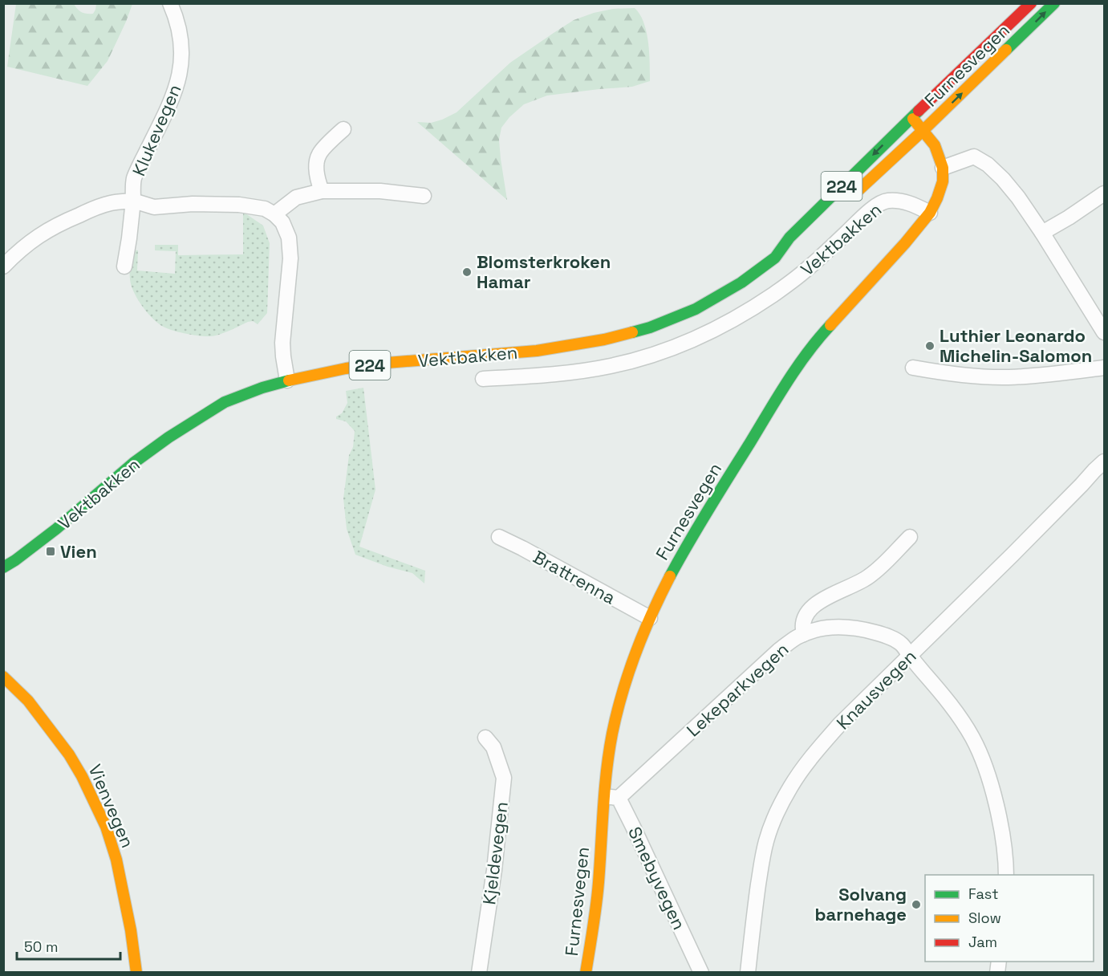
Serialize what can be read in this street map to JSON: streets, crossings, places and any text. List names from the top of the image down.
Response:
{
  "streets": {
    "main road": [
      "Furnesvegen",
      "224",
      "Vektbakken",
      "Vienvegen"
    ],
    "street": [
      "Klukevegen",
      "Brattrenna",
      "Lekeparkvegen",
      "Knausvegen",
      "Kjeldevegen",
      "Smebyvegen"
    ]
  },
  "crossings": [
    ["Furnesvegen", "Vektbakken"],
    ["Furnesvegen", "Brattrenna"],
    ["224", "Vektbakken"],
    ["Lekeparkvegen", "Knausvegen"],
    ["Lekeparkvegen", "Smebyvegen"]
  ],
  "places": {
    "other": ["Blomsterkroken Hamar", "Luthier Leonardo Michelin-Salomon", "Solvang barnehage"],
    "transit": ["Vien"]
  },
  "legend": ["Fast", "Slow", "Jam"],
  "scale_bar": "50 m"
}
